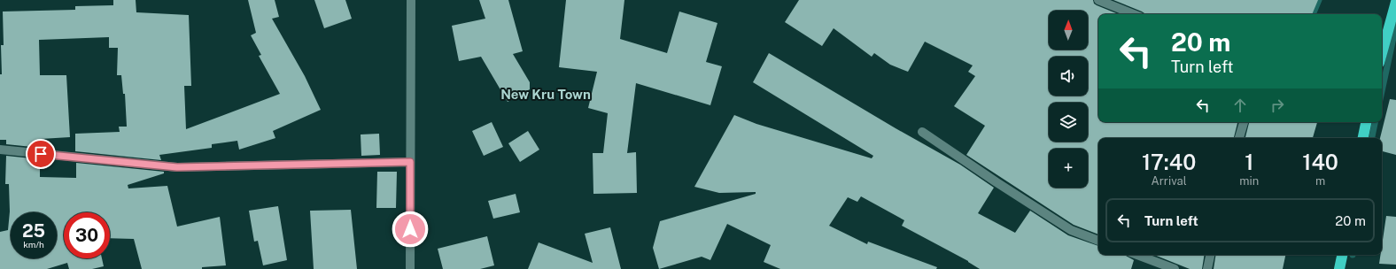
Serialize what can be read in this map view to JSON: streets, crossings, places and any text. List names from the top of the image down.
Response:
{
  "districts": ["New Kru Town"],
  "north": "top",
  "page": {
    "map_buttons": "+",
    "turn": ["20 m", "Turn left"],
    "eta": [
      "17:40",
      "Arrival",
      "1",
      "min",
      "140",
      "m"
    ],
    "list": [
      {
        "name": "Turn left",
        "value": "20 m"
      }
    ],
    "speed": "25 km/h",
    "limit": "30"
  }
}
